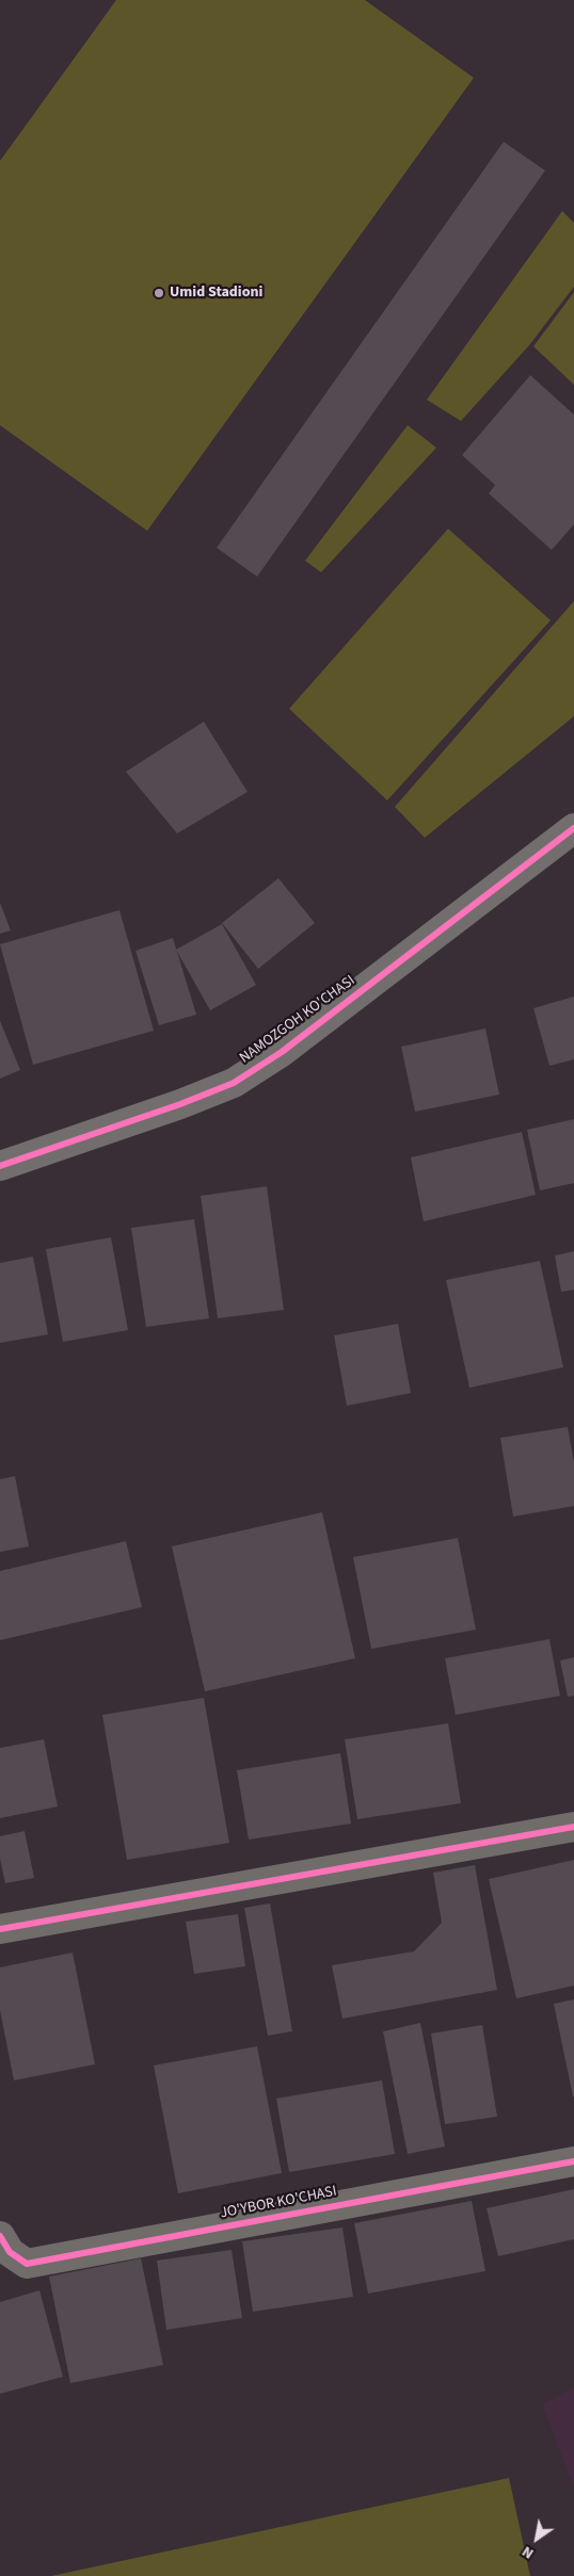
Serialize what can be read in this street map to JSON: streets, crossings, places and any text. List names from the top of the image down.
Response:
{
  "streets": {
    "street": ["NAMOZGOH KO'CHASI", "JO'YBOR KO'CHASI"]
  },
  "places": ["Umid Stadioni"],
  "north": "bottom left"
}
